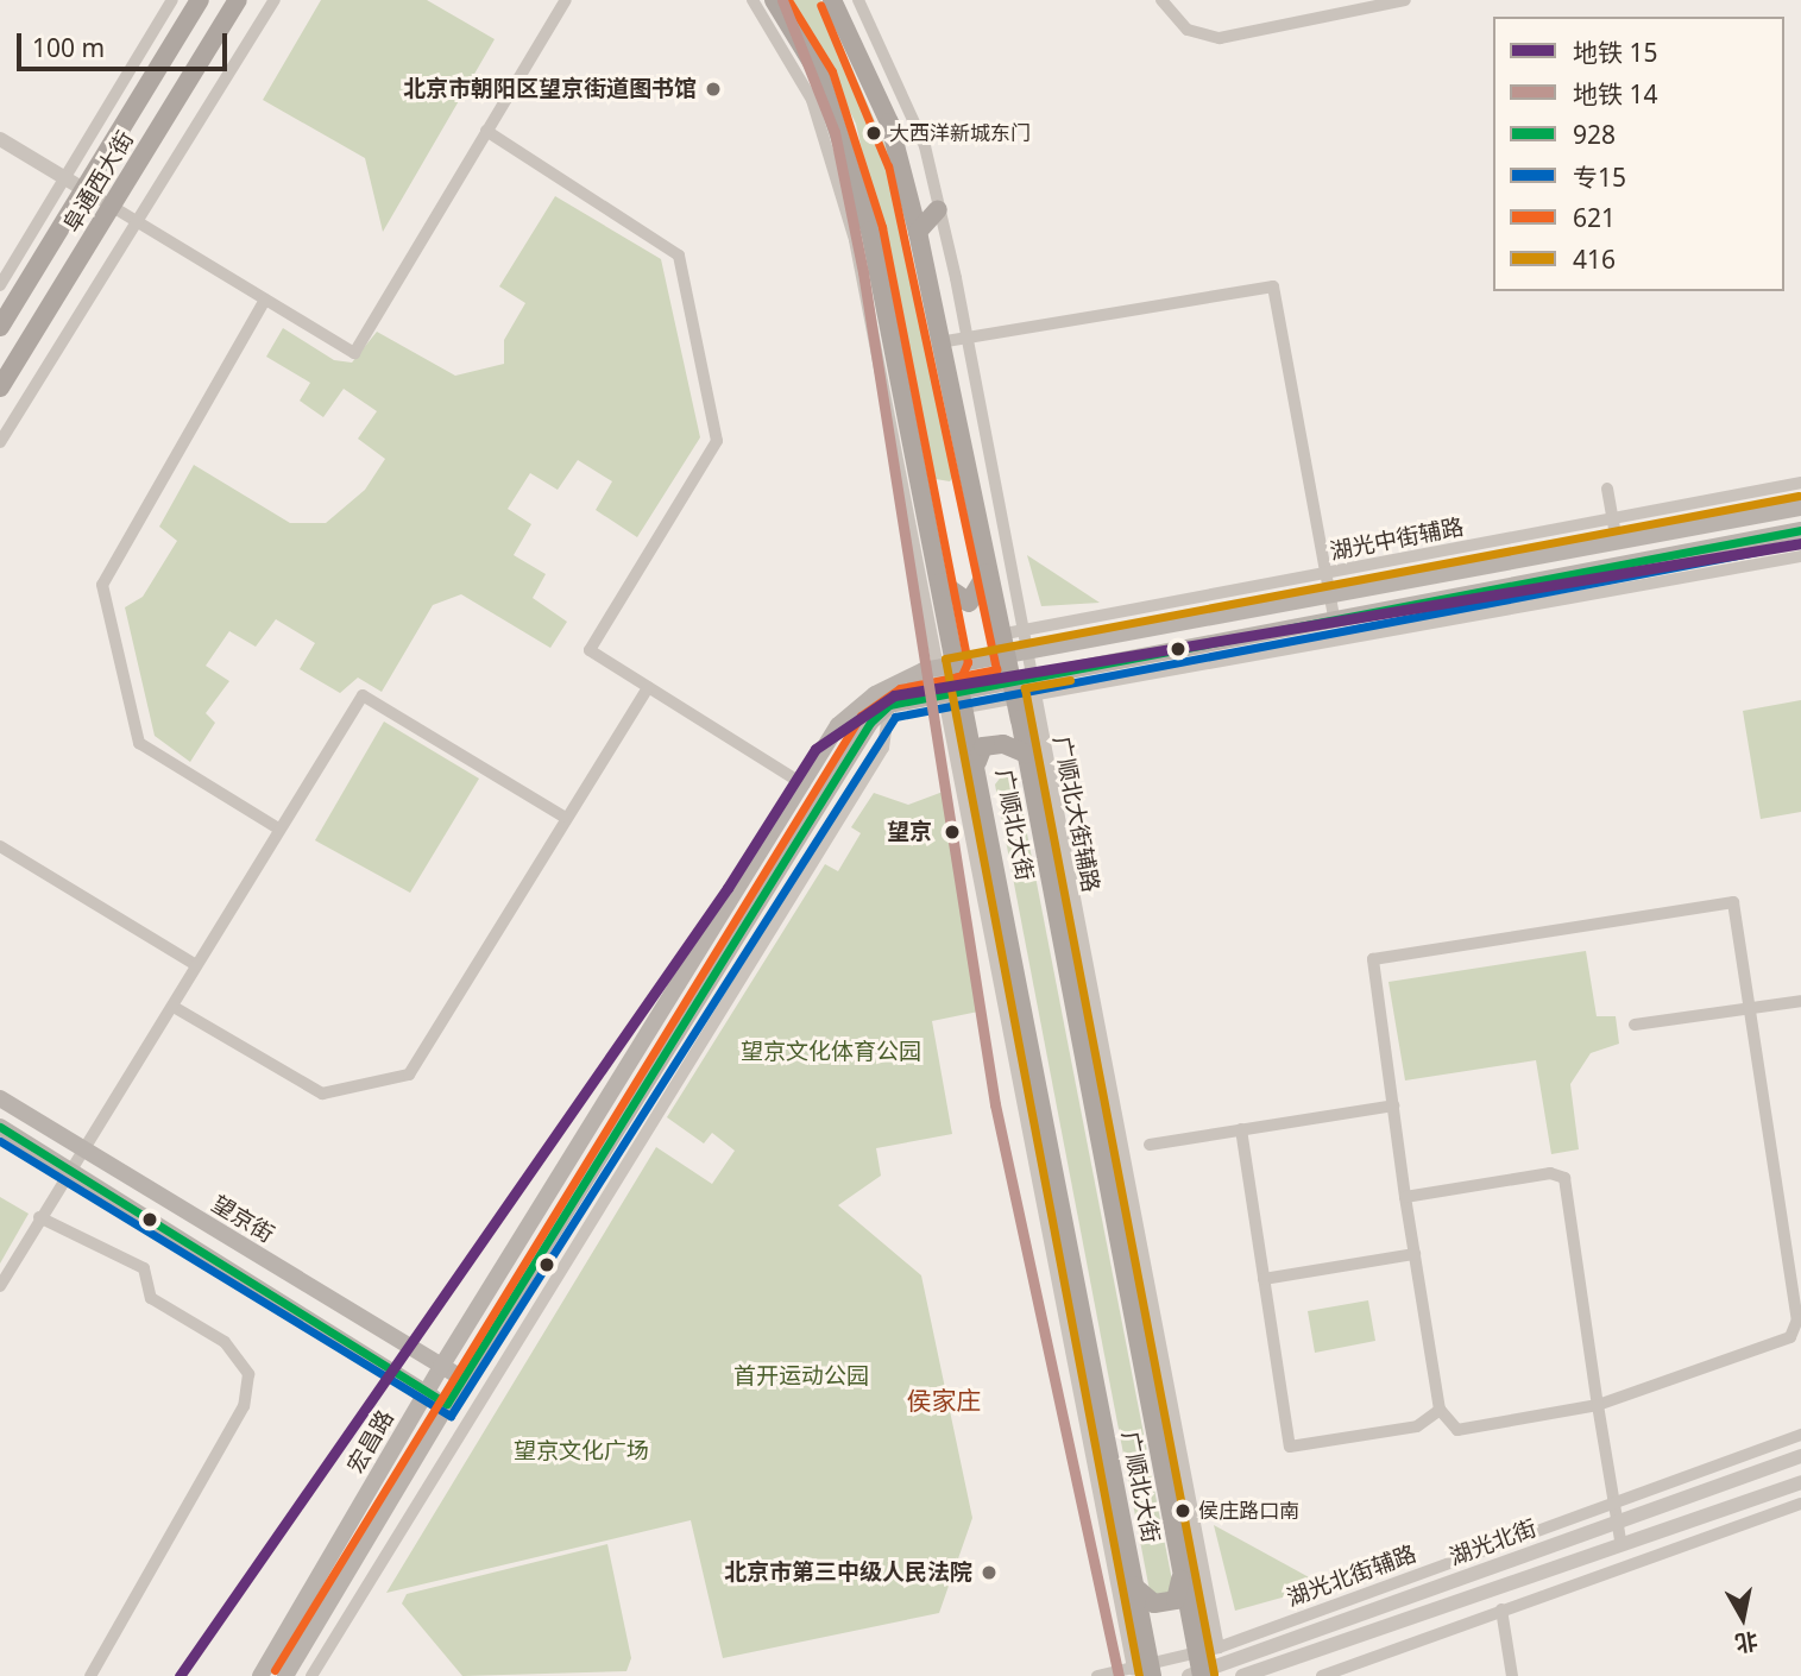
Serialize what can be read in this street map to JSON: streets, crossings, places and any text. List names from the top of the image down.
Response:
{
  "streets": {
    "main road": [
      "阜通西大街",
      "广顺北大街",
      "望京街",
      "宏昌路"
    ],
    "street": [
      "湖光中街辅路",
      "广顺北大街辅路",
      "湖光北街",
      "湖光北街辅路"
    ]
  },
  "crossings": [
    ["湖光中街辅路", "广顺北大街"],
    ["广顺北大街辅路", "广顺北大街"],
    ["广顺北大街辅路", "湖光北街辅路"],
    ["广顺北大街", "宏昌路"],
    ["广顺北大街", "湖光北街"],
    ["广顺北大街", "湖光北街辅路"],
    ["望京街", "宏昌路"],
    ["湖光北街", "湖光北街辅路"]
  ],
  "districts": ["侯家庄"],
  "parks": ["望京文化体育公园", "首开运动公园", "望京文化广场"],
  "places": [
    "北京市朝阳区望京街道图书馆",
    "大西洋新城东门",
    "望京",
    "侯庄路口南",
    "北京市第三中级人民法院"
  ],
  "lines": [
    "metro line 14",
    "transit line 621",
    "transit line 416",
    "transit line 928",
    "metro line 15",
    "transit line 专15"
  ],
  "legend": [
    "地铁 15",
    "地铁 14",
    "928",
    "专15",
    "621",
    "416"
  ],
  "scale_bar": "100 m",
  "north": "bottom"
}
